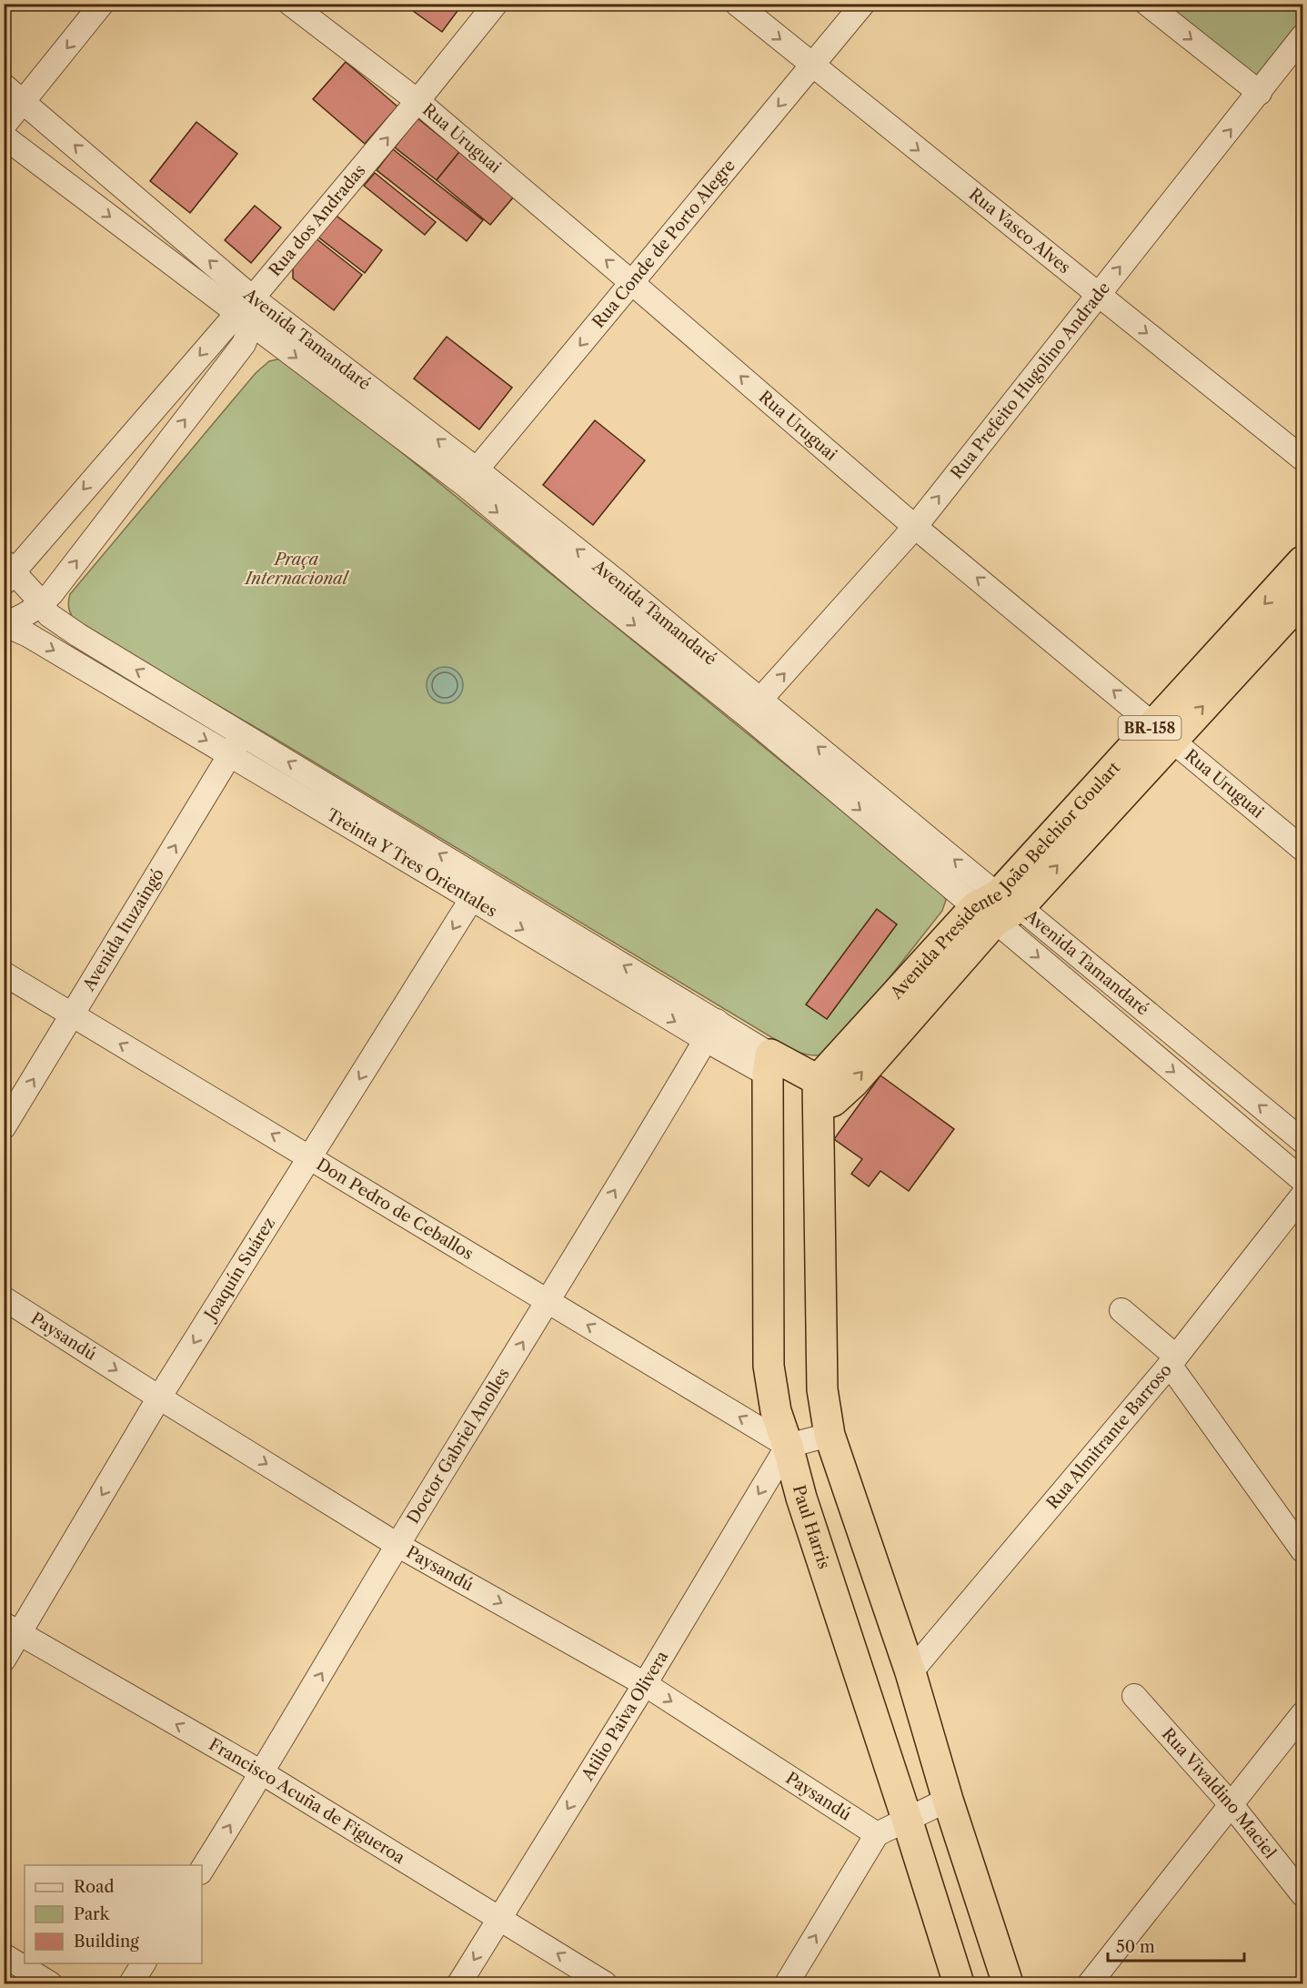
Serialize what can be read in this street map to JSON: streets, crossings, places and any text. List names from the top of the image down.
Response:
{
  "streets": {
    "highway": [
      "BR-158",
      "Treinta Y Tres Orientales",
      "Avenida Presidente João Belchior Goulart",
      "Paul Harris"
    ],
    "street": [
      "Rua Uruguai",
      "Rua dos Andradas",
      "Rua Vasco Alves",
      "Rua Conde de Porto Alegre",
      "Avenida Tamandaré",
      "Rua Prefeito Hugolino Andrade",
      "Avenida Ituzaingó",
      "Don Pedro de Ceballos",
      "Joaquín Suárez",
      "Paysandú",
      "Rua Almitrante Barroso",
      "Doctor Gabriel Anolles",
      "Atilio Paiva Olivera",
      "Rua Vivaldino Maciel",
      "Francisco Acuña de Figueroa"
    ]
  },
  "crossings": [
    ["Rua Uruguai", "Rua dos Andradas"],
    ["Rua Uruguai", "Rua Conde de Porto Alegre"],
    ["Rua Uruguai", "Rua Prefeito Hugolino Andrade"],
    ["Rua Uruguai", "Avenida Presidente João Belchior Goulart"],
    ["Rua dos Andradas", "Avenida Tamandaré"],
    ["Rua dos Andradas", "Treinta Y Tres Orientales"],
    ["Rua Vasco Alves", "Rua Conde de Porto Alegre"],
    ["Rua Vasco Alves", "Rua Prefeito Hugolino Andrade"],
    ["Rua Conde de Porto Alegre", "Avenida Tamandaré"],
    ["Avenida Tamandaré", "Rua Prefeito Hugolino Andrade"],
    ["Avenida Tamandaré", "Avenida Presidente João Belchior Goulart"],
    ["Treinta Y Tres Orientales", "Avenida Presidente João Belchior Goulart"],
    ["Treinta Y Tres Orientales", "Avenida Ituzaingó"],
    ["Treinta Y Tres Orientales", "Joaquín Suárez"],
    ["Treinta Y Tres Orientales", "Doctor Gabriel Anolles"],
    ["Treinta Y Tres Orientales", "Paul Harris"],
    ["Avenida Ituzaingó", "Don Pedro de Ceballos"],
    ["Don Pedro de Ceballos", "Joaquín Suárez"],
    ["Don Pedro de Ceballos", "Doctor Gabriel Anolles"],
    ["Don Pedro de Ceballos", "Paul Harris"],
    ["Don Pedro de Ceballos", "Atilio Paiva Olivera"],
    ["Joaquín Suárez", "Paysandú"],
    ["Joaquín Suárez", "Francisco Acuña de Figueroa"],
    ["Paysandú", "Doctor Gabriel Anolles"],
    ["Paysandú", "Atilio Paiva Olivera"],
    ["Doctor Gabriel Anolles", "Francisco Acuña de Figueroa"],
    ["Paul Harris", "Atilio Paiva Olivera"],
    ["Atilio Paiva Olivera", "Francisco Acuña de Figueroa"]
  ],
  "one_way": [
    "Rua Uruguai",
    "Rua Vasco Alves",
    "Rua Conde de Porto Alegre",
    "Rua Prefeito Hugolino Andrade",
    "Avenida Ituzaingó",
    "Don Pedro de Ceballos",
    "Joaquín Suárez",
    "Paysandú",
    "Doctor Gabriel Anolles",
    "Atilio Paiva Olivera",
    "Francisco Acuña de Figueroa"
  ],
  "parks": ["Praça Internacional"],
  "legend": ["Road", "Park", "Building"],
  "scale_bar": "50 m"
}
